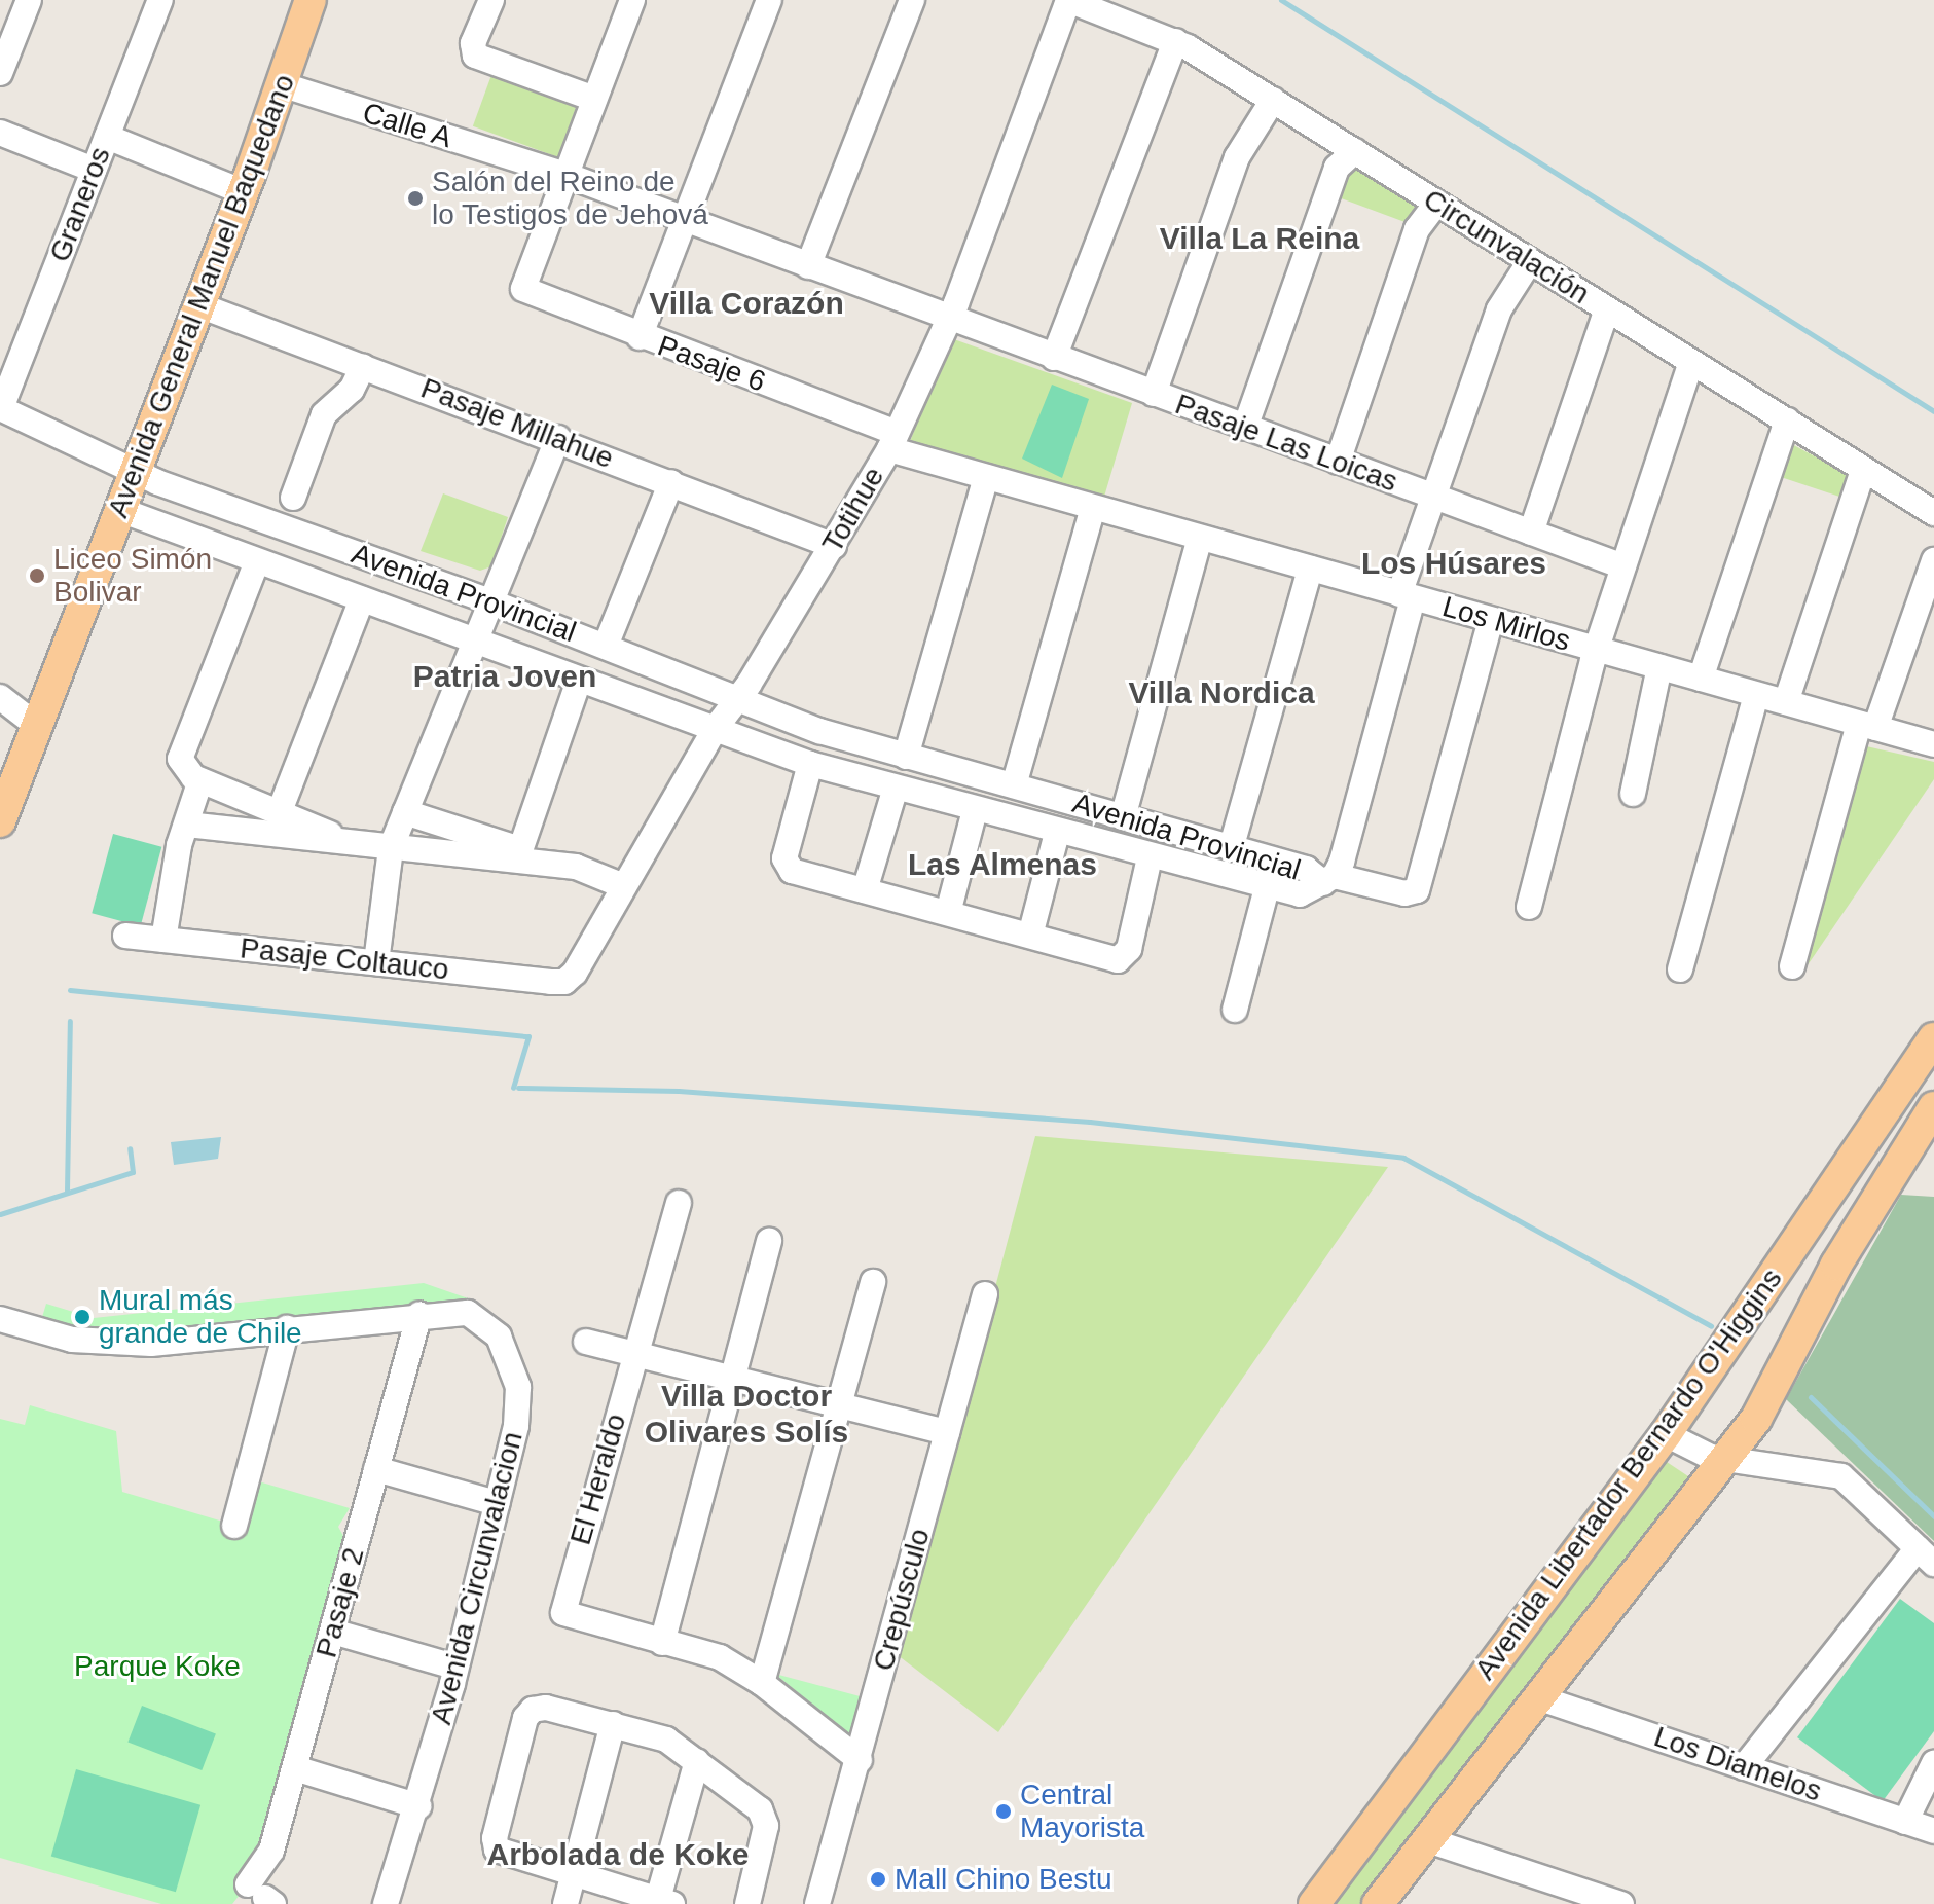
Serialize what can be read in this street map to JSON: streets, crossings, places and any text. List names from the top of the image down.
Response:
{
  "streets": {
    "main road": ["Avenida General Manuel Baquedano", "Avenida Libertador Bernardo O'Higgins"],
    "street": [
      "Calle A",
      "Graneros",
      "Circunvalación",
      "Pasaje 6",
      "Pasaje Millahue",
      "Pasaje Las Loicas",
      "Totihue",
      "Avenida Provincial",
      "Los Mirlos",
      "Pasaje Coltauco",
      "El Heraldo",
      "Avenida Circunvalacion",
      "Crepúsculo",
      "Pasaje 2",
      "Los Diamelos"
    ]
  },
  "crossings": [
    ["Calle A", "Avenida General Manuel Baquedano"],
    ["Calle A", "Pasaje 6"],
    ["Calle A", "Pasaje Las Loicas"],
    ["Calle A", "Totihue"],
    ["Graneros", "Avenida Provincial"],
    ["Circunvalación", "Totihue"],
    ["Avenida General Manuel Baquedano", "Pasaje Millahue"],
    ["Avenida General Manuel Baquedano", "Avenida Provincial"],
    ["Pasaje 6", "Totihue"],
    ["Pasaje 6", "Los Mirlos"],
    ["Pasaje Millahue", "Totihue"],
    ["Pasaje Las Loicas", "Totihue"],
    ["Totihue", "Avenida Provincial"],
    ["Totihue", "Los Mirlos"],
    ["Totihue", "Pasaje Coltauco"],
    ["Avenida Libertador Bernardo O'Higgins", "Los Diamelos"],
    ["Avenida Circunvalacion", "Pasaje 2"]
  ],
  "districts": [
    "Villa La Reina",
    "Villa Corazón",
    "Los Húsares",
    "Patria Joven",
    "Villa Nordica",
    "Las Almenas",
    "Villa Doctor Olivares Solís",
    "Arbolada de Koke"
  ],
  "parks": ["Parque Koke"],
  "places": [
    "Salón del Reino de lo Testigos de Jehová",
    "Liceo Simón Bolivar",
    "Mural más grande de Chile",
    "Central Mayorista",
    "Mall Chino Bestu"
  ]
}
